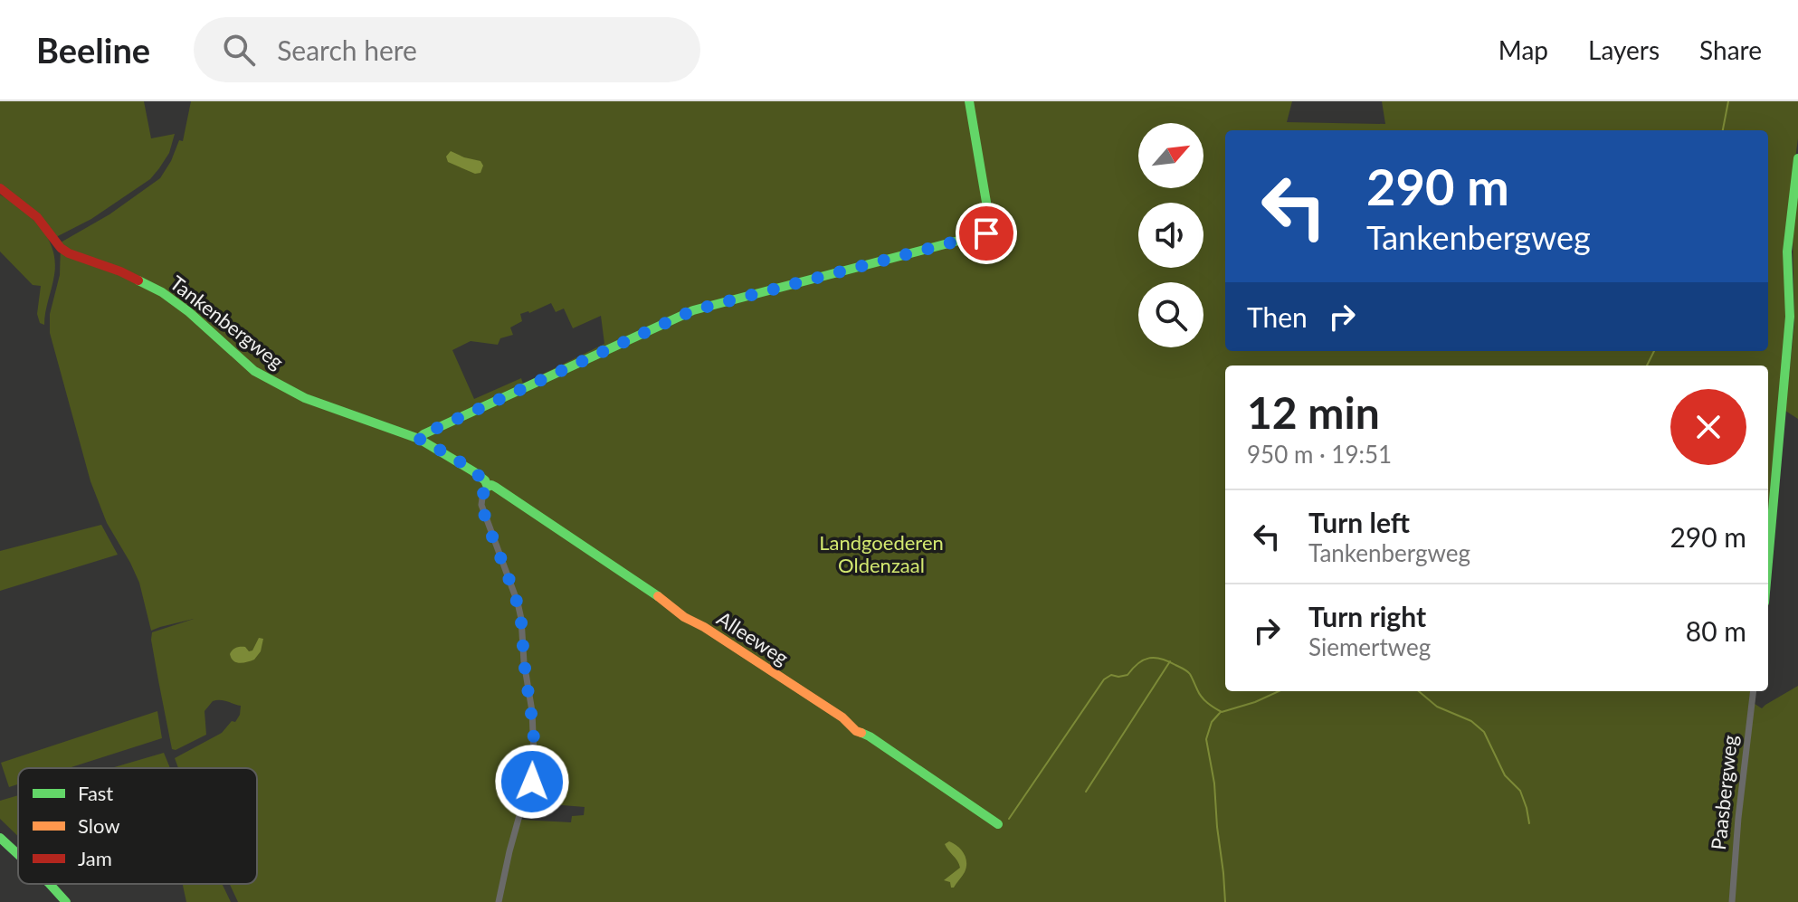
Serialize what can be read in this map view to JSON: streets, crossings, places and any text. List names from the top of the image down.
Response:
{
  "streets": {
    "street": ["Tankenbergweg", "Alleeweg", "Paasbergweg"]
  },
  "crossings": [
    ["Tankenbergweg", "Alleeweg"]
  ],
  "parks": ["Landgoederen Oldenzaal"],
  "legend": ["Fast", "Slow", "Jam"],
  "north": "top right",
  "page": {
    "header": "Beeline",
    "search": "Search here",
    "nav": ["Map", "Layers", "Share"],
    "turn": ["290 m", "Tankenbergweg"],
    "then": "Then",
    "heading": ["12 min", "950 m · 19:51"],
    "list": [
      {
        "name": "Turn left",
        "note": "Tankenbergweg",
        "value": "290 m"
      },
      {
        "name": "Turn right",
        "note": "Siemertweg",
        "value": "80 m"
      }
    ]
  }
}
